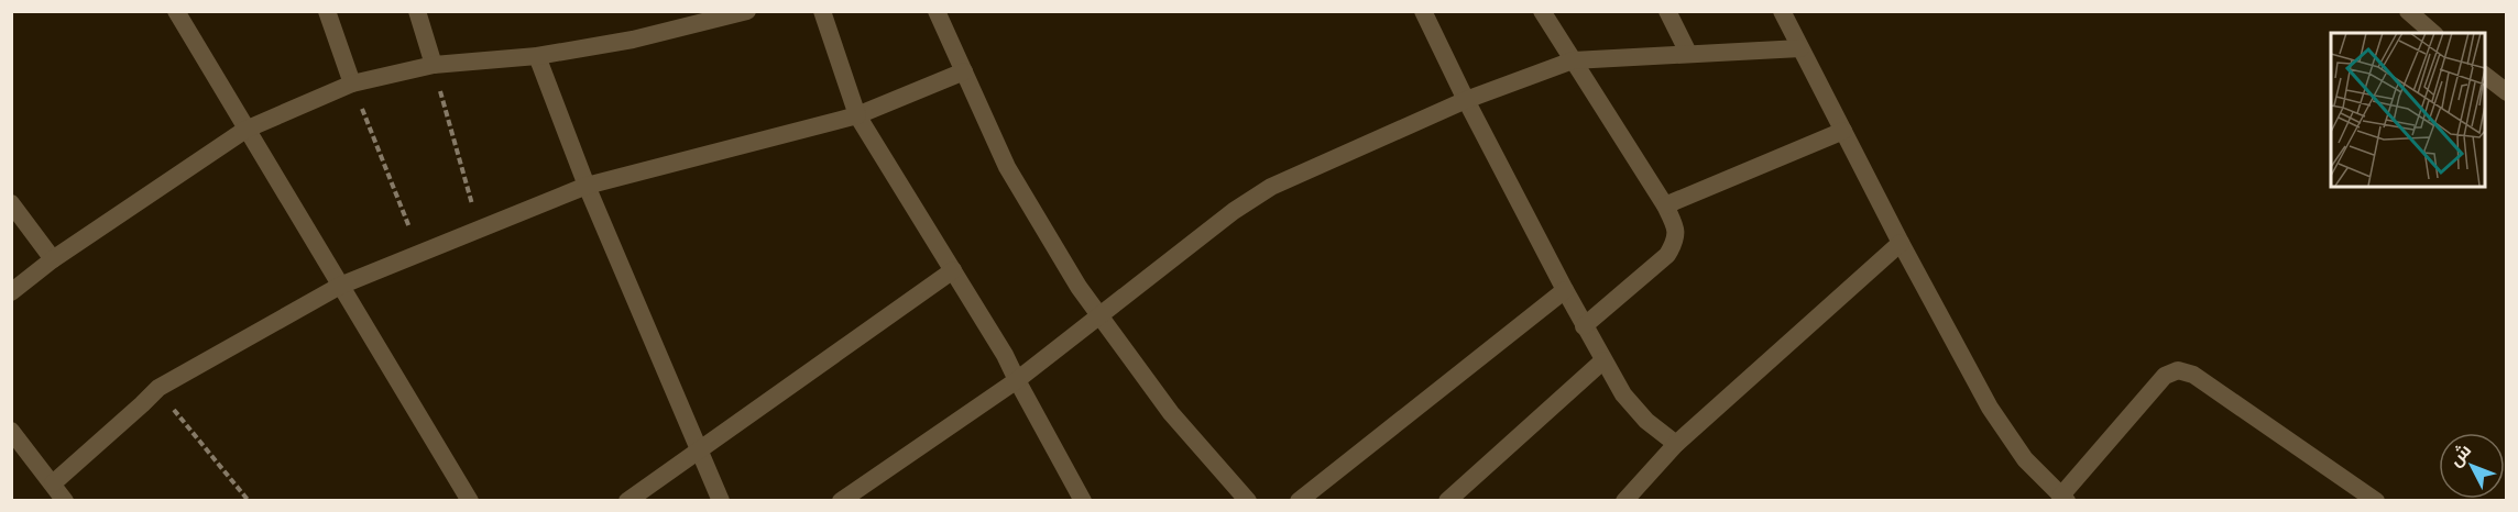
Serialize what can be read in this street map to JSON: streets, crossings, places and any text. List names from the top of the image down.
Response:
{
  "north": "top left"
}
